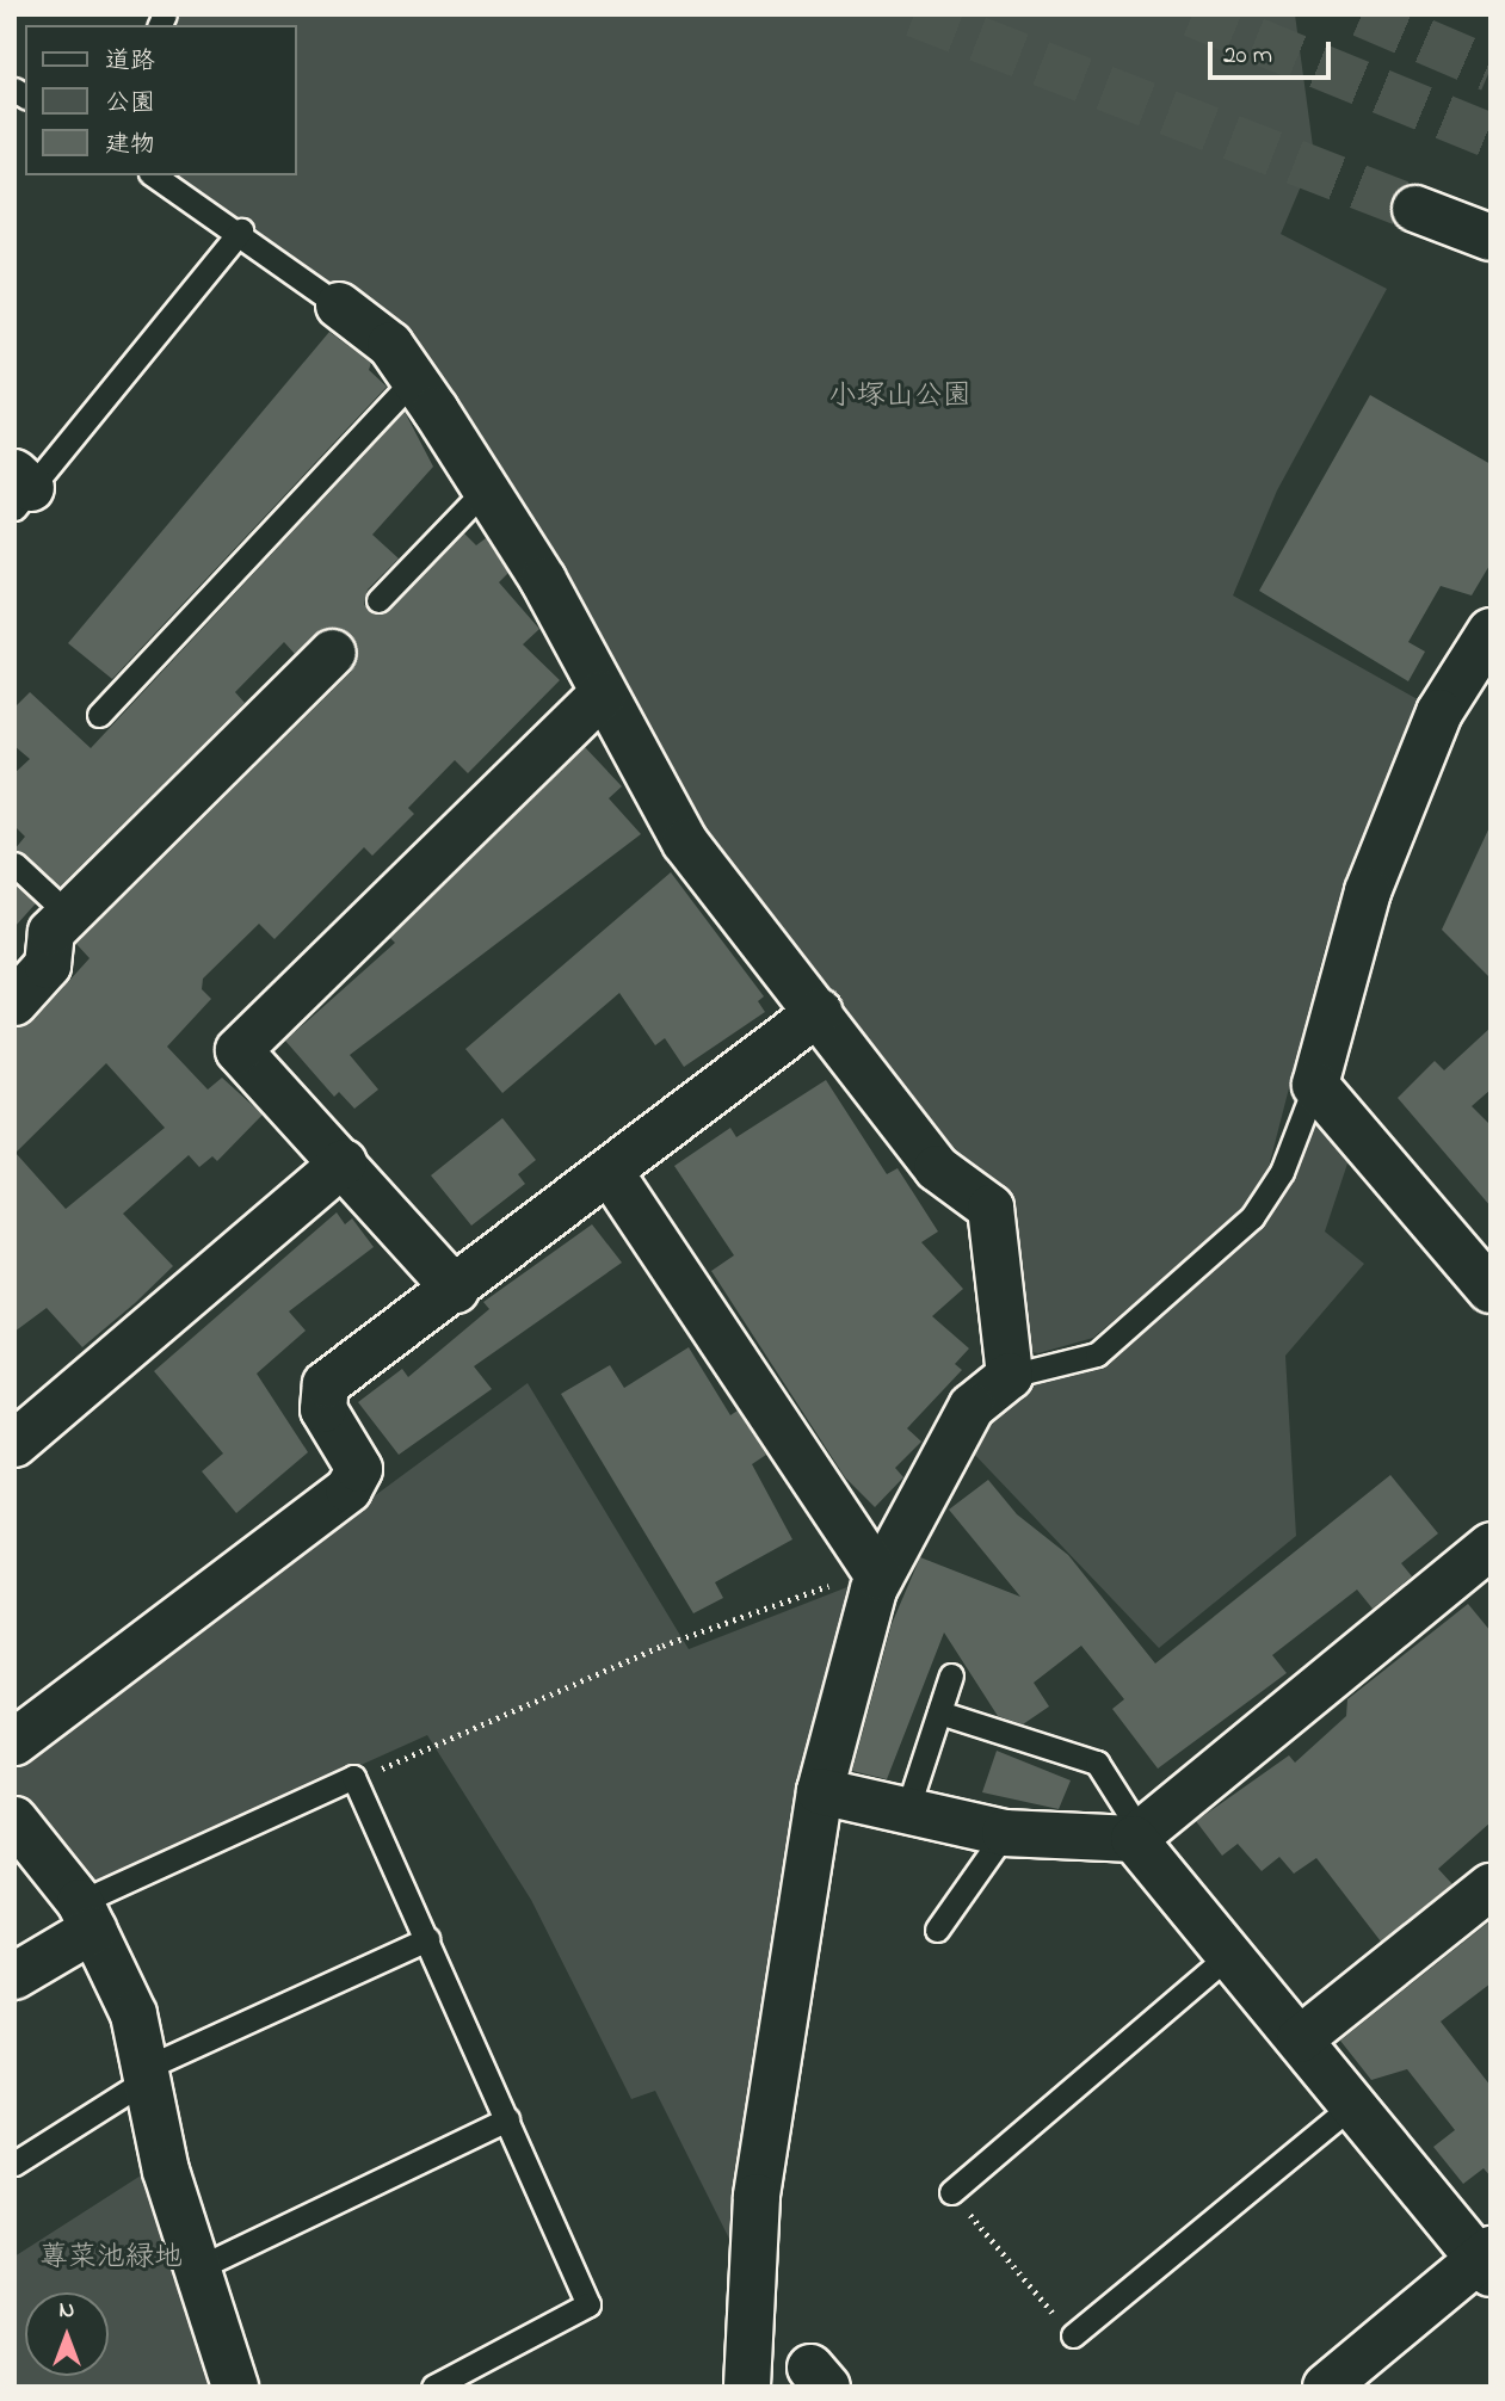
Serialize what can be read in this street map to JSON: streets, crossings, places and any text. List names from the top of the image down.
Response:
{
  "parks": ["小塚山公園", "蓴菜池緑地"],
  "legend": ["道路", "公園", "建物"],
  "scale_bar": "20 m",
  "north": "top"
}
